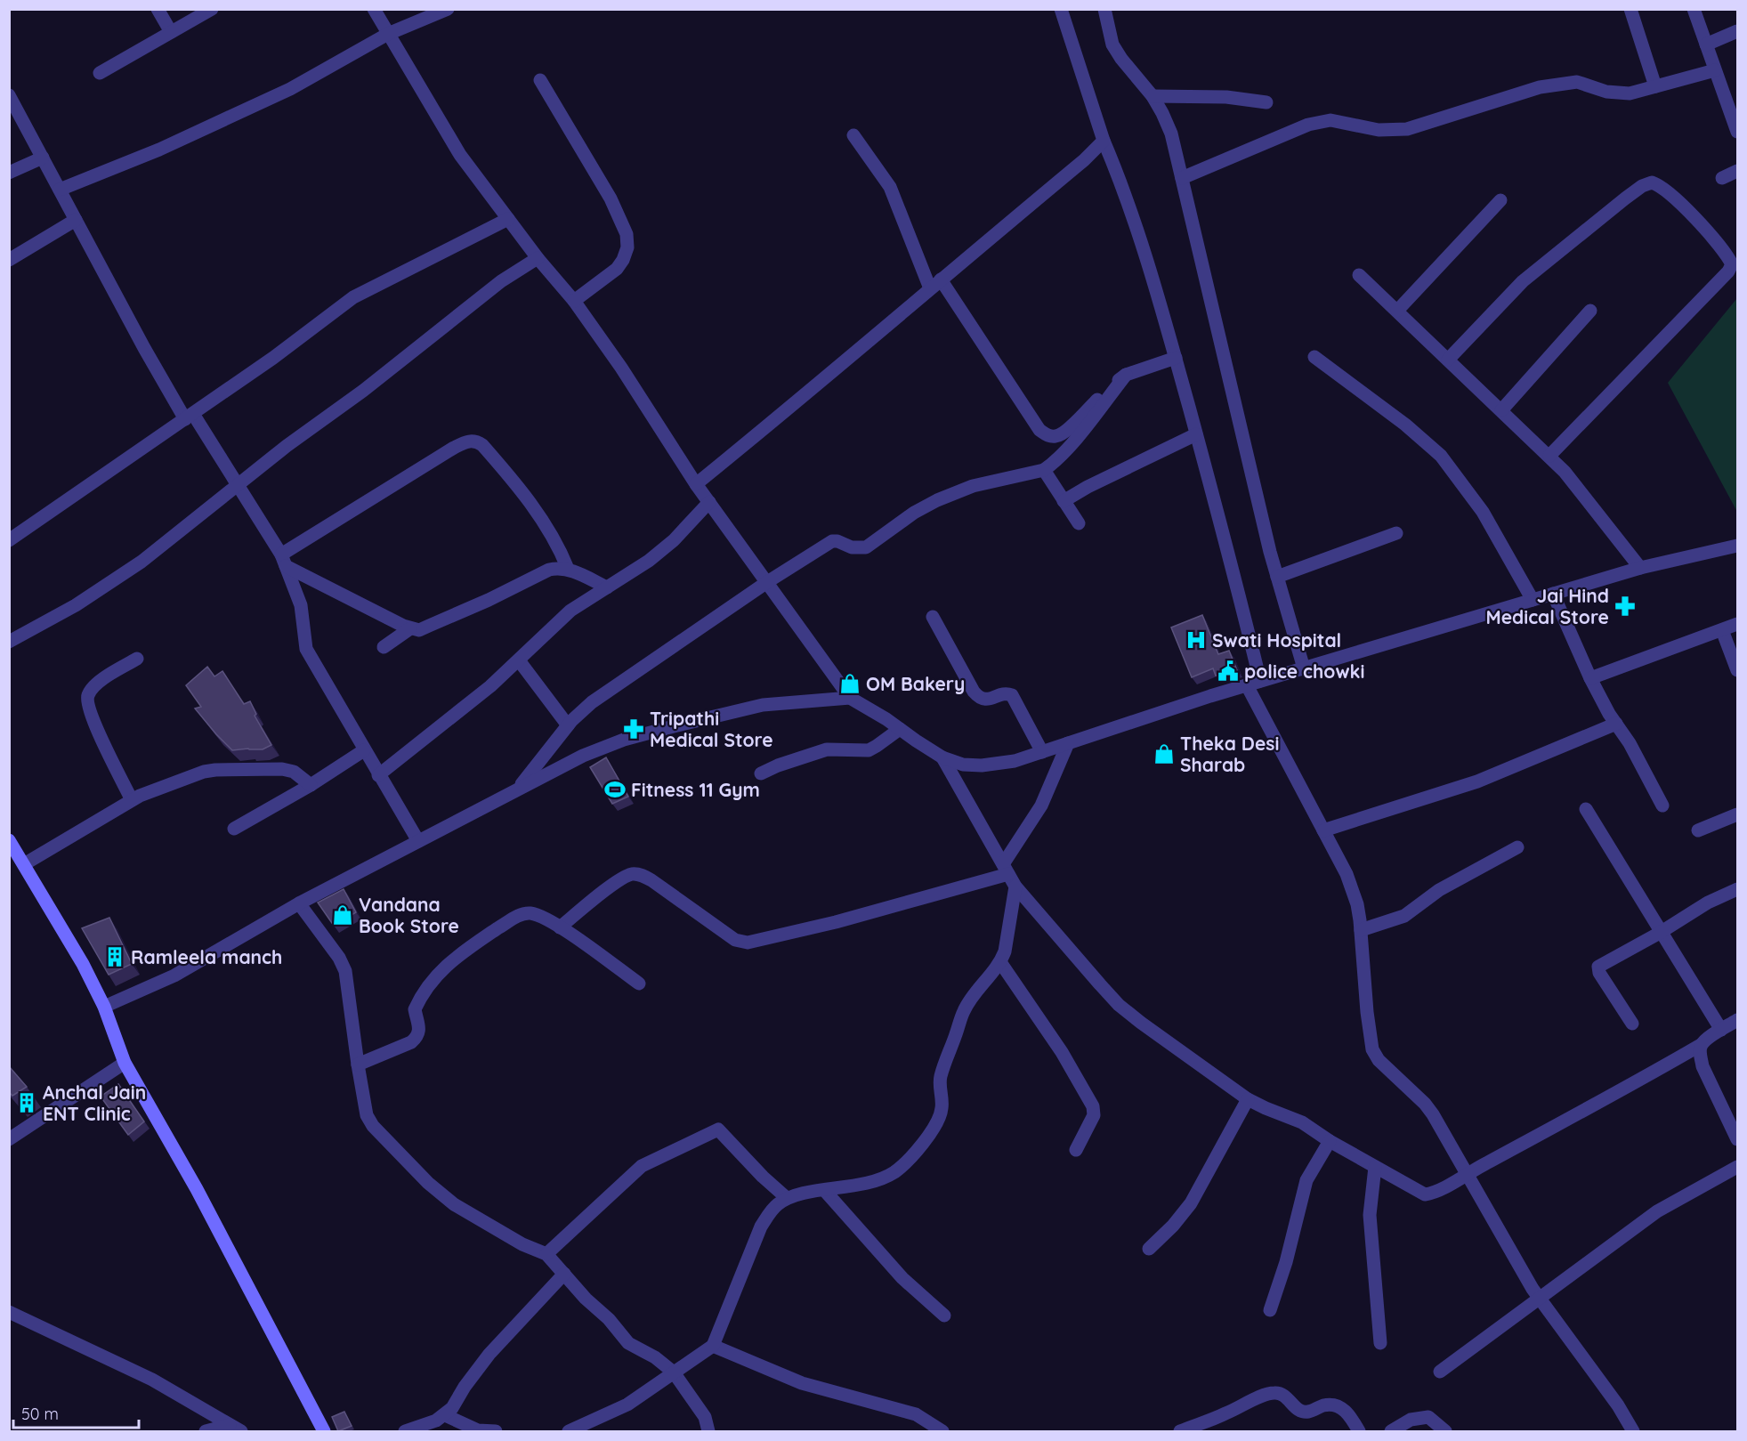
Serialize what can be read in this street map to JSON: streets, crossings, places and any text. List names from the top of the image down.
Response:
{
  "places": {
    "pharmacy": ["Jai Hind Medical Store", "Tripathi Medical Store"],
    "hospital": ["Swati Hospital"],
    "public building": ["police chowki"],
    "shop": ["OM Bakery", "Theka Desi Sharab", "Vandana Book Store"],
    "sports": ["Fitness 11 Gym"],
    "building": ["Ramleela manch", "Anchal Jain ENT Clinic"]
  },
  "scale_bar": "50 m"
}
